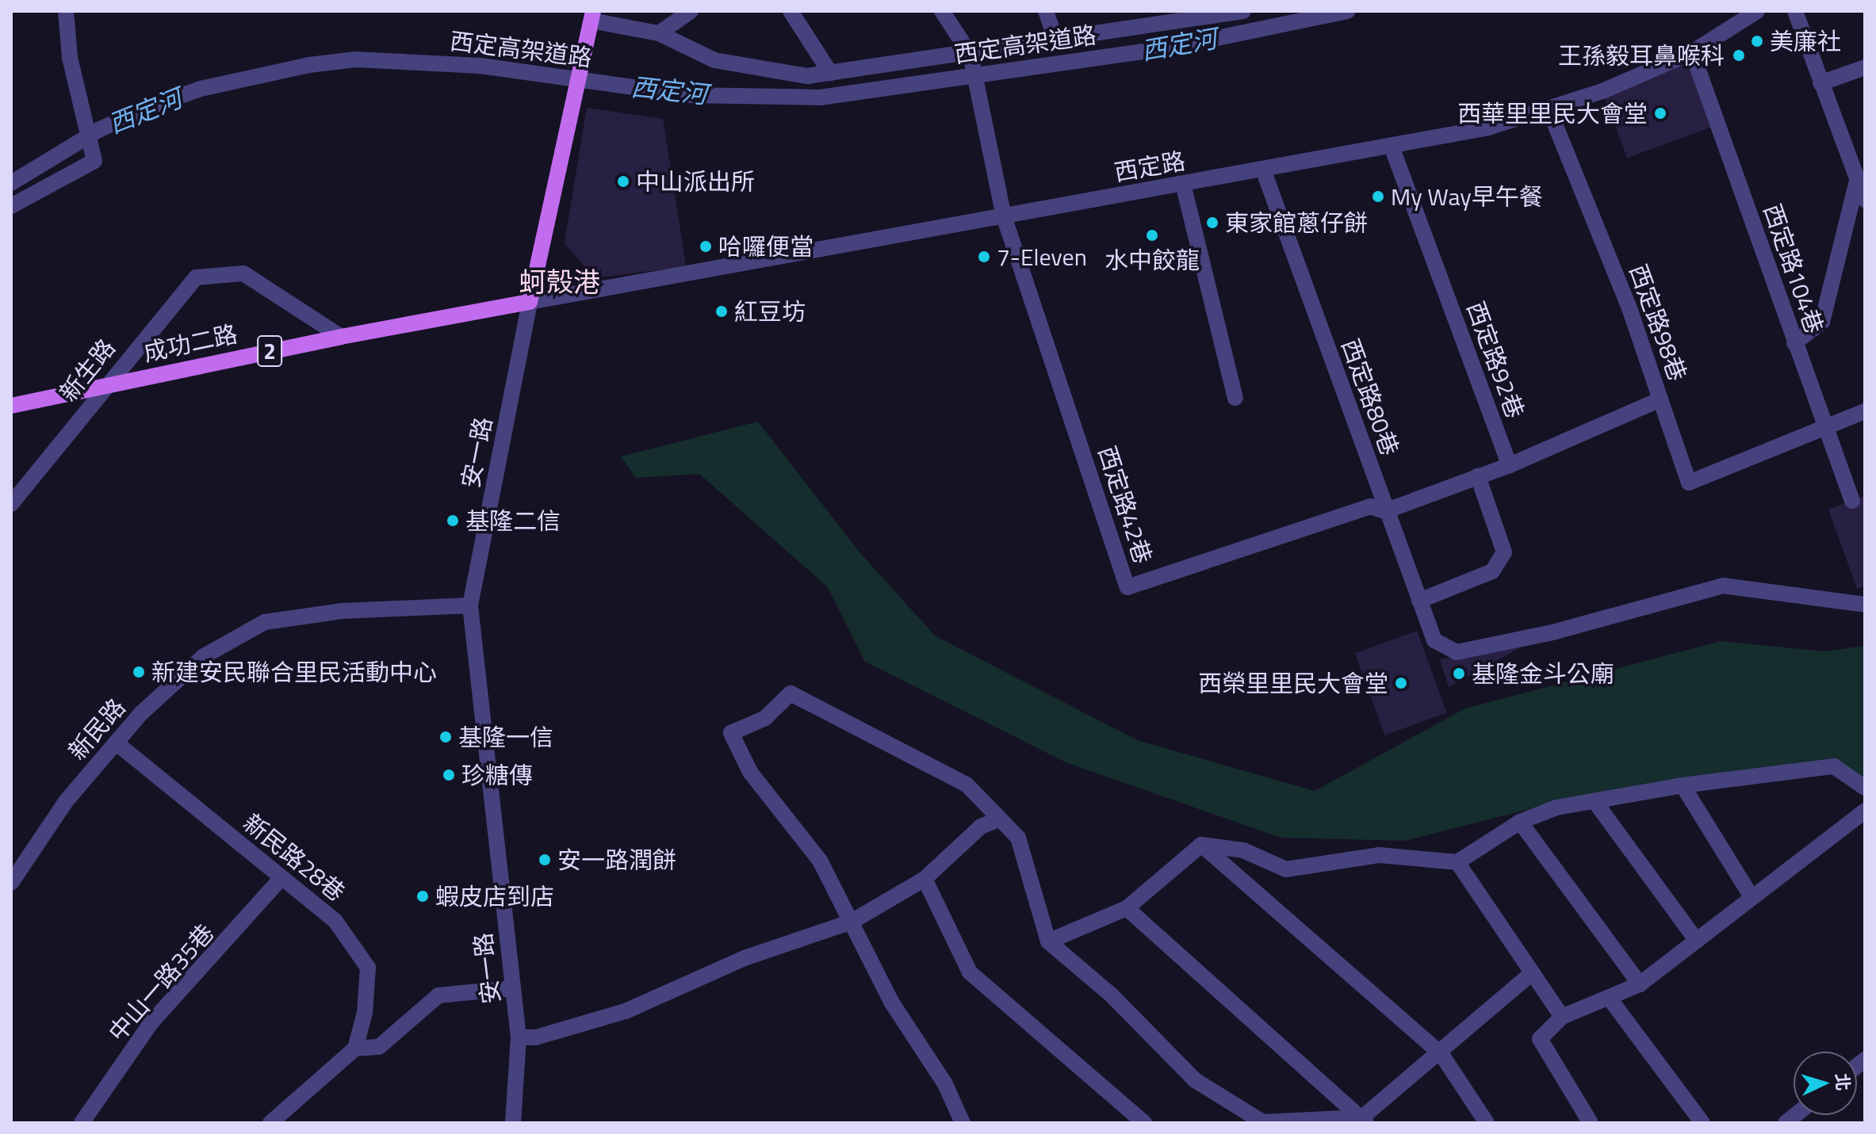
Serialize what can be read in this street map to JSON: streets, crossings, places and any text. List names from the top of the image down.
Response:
{
  "streets": {
    "main road": ["成功二路", "2", "安一路"],
    "street": [
      "西定高架道路",
      "西定路",
      "西定路104巷",
      "西定路98巷",
      "西定路92巷",
      "新生路",
      "西定路80巷",
      "西定路42巷",
      "新民路",
      "新民路28巷",
      "中山一路35巷"
    ]
  },
  "crossings": [
    ["西定路", "西定路104巷"],
    ["西定路", "西定路98巷"],
    ["西定路", "成功二路"],
    ["西定路", "西定路92巷"],
    ["西定路", "西定路80巷"],
    ["西定路", "安一路"],
    ["西定路", "西定路42巷"],
    ["西定路98巷", "西定路92巷"],
    ["成功二路", "新生路"],
    ["成功二路", "安一路"],
    ["西定路80巷", "西定路42巷"],
    ["安一路", "新民路"],
    ["新民路", "新民路28巷"],
    ["新民路28巷", "中山一路35巷"]
  ],
  "districts": ["蚵殼港"],
  "water": ["西定河"],
  "places": [
    "美廉社",
    "王孫毅耳鼻喉科",
    "西華里里民大會堂",
    "中山派出所",
    "My Way早午餐",
    "東家館蔥仔餅",
    "水中餃龍",
    "哈囉便當",
    "7-Eleven",
    "紅豆坊",
    "基隆二信",
    "新建安民聯合里民活動中心",
    "基隆金斗公廟",
    "西榮里里民大會堂",
    "基隆一信",
    "珍糖傳",
    "安一路潤餅",
    "蝦皮店到店"
  ],
  "north": "right"
}
